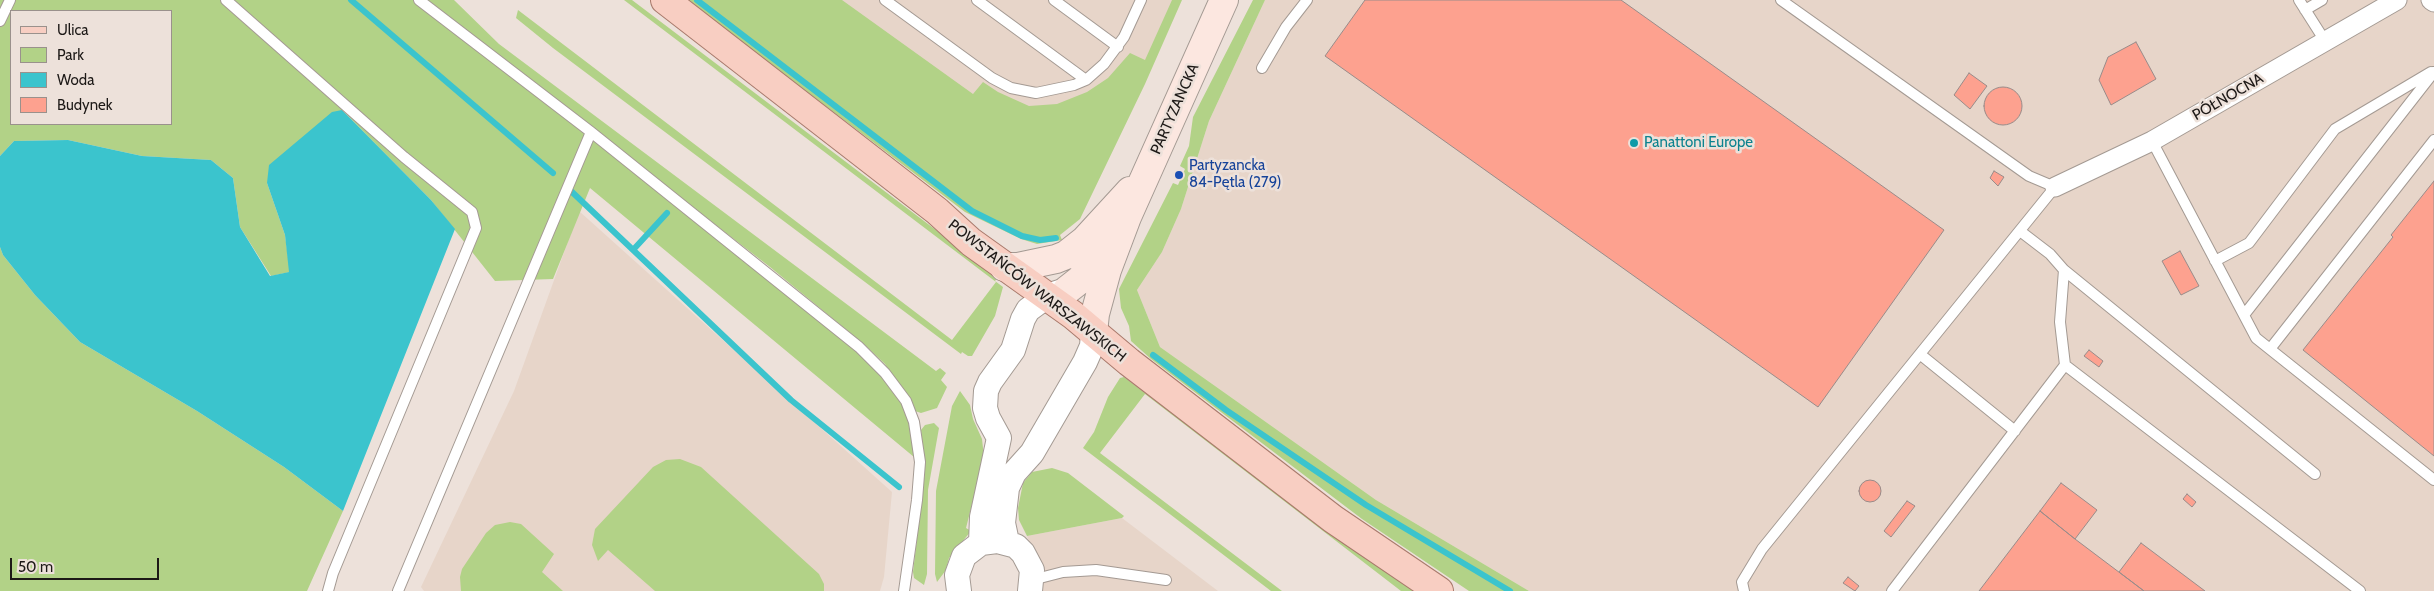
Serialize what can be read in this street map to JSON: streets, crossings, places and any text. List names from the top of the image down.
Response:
{
  "streets": {
    "main road": ["PARTYZANCKA", "POWSTAŃCÓW WARSZAWSKICH"],
    "street": ["PÓŁNOCNA"]
  },
  "crossings": [
    ["PARTYZANCKA", "POWSTAŃCÓW WARSZAWSKICH"]
  ],
  "places": ["Panattoni Europe", "Partyzancka 84-Pętla (279)"],
  "legend": [
    "Ulica",
    "Park",
    "Woda",
    "Budynek"
  ],
  "scale_bar": "50 m"
}
